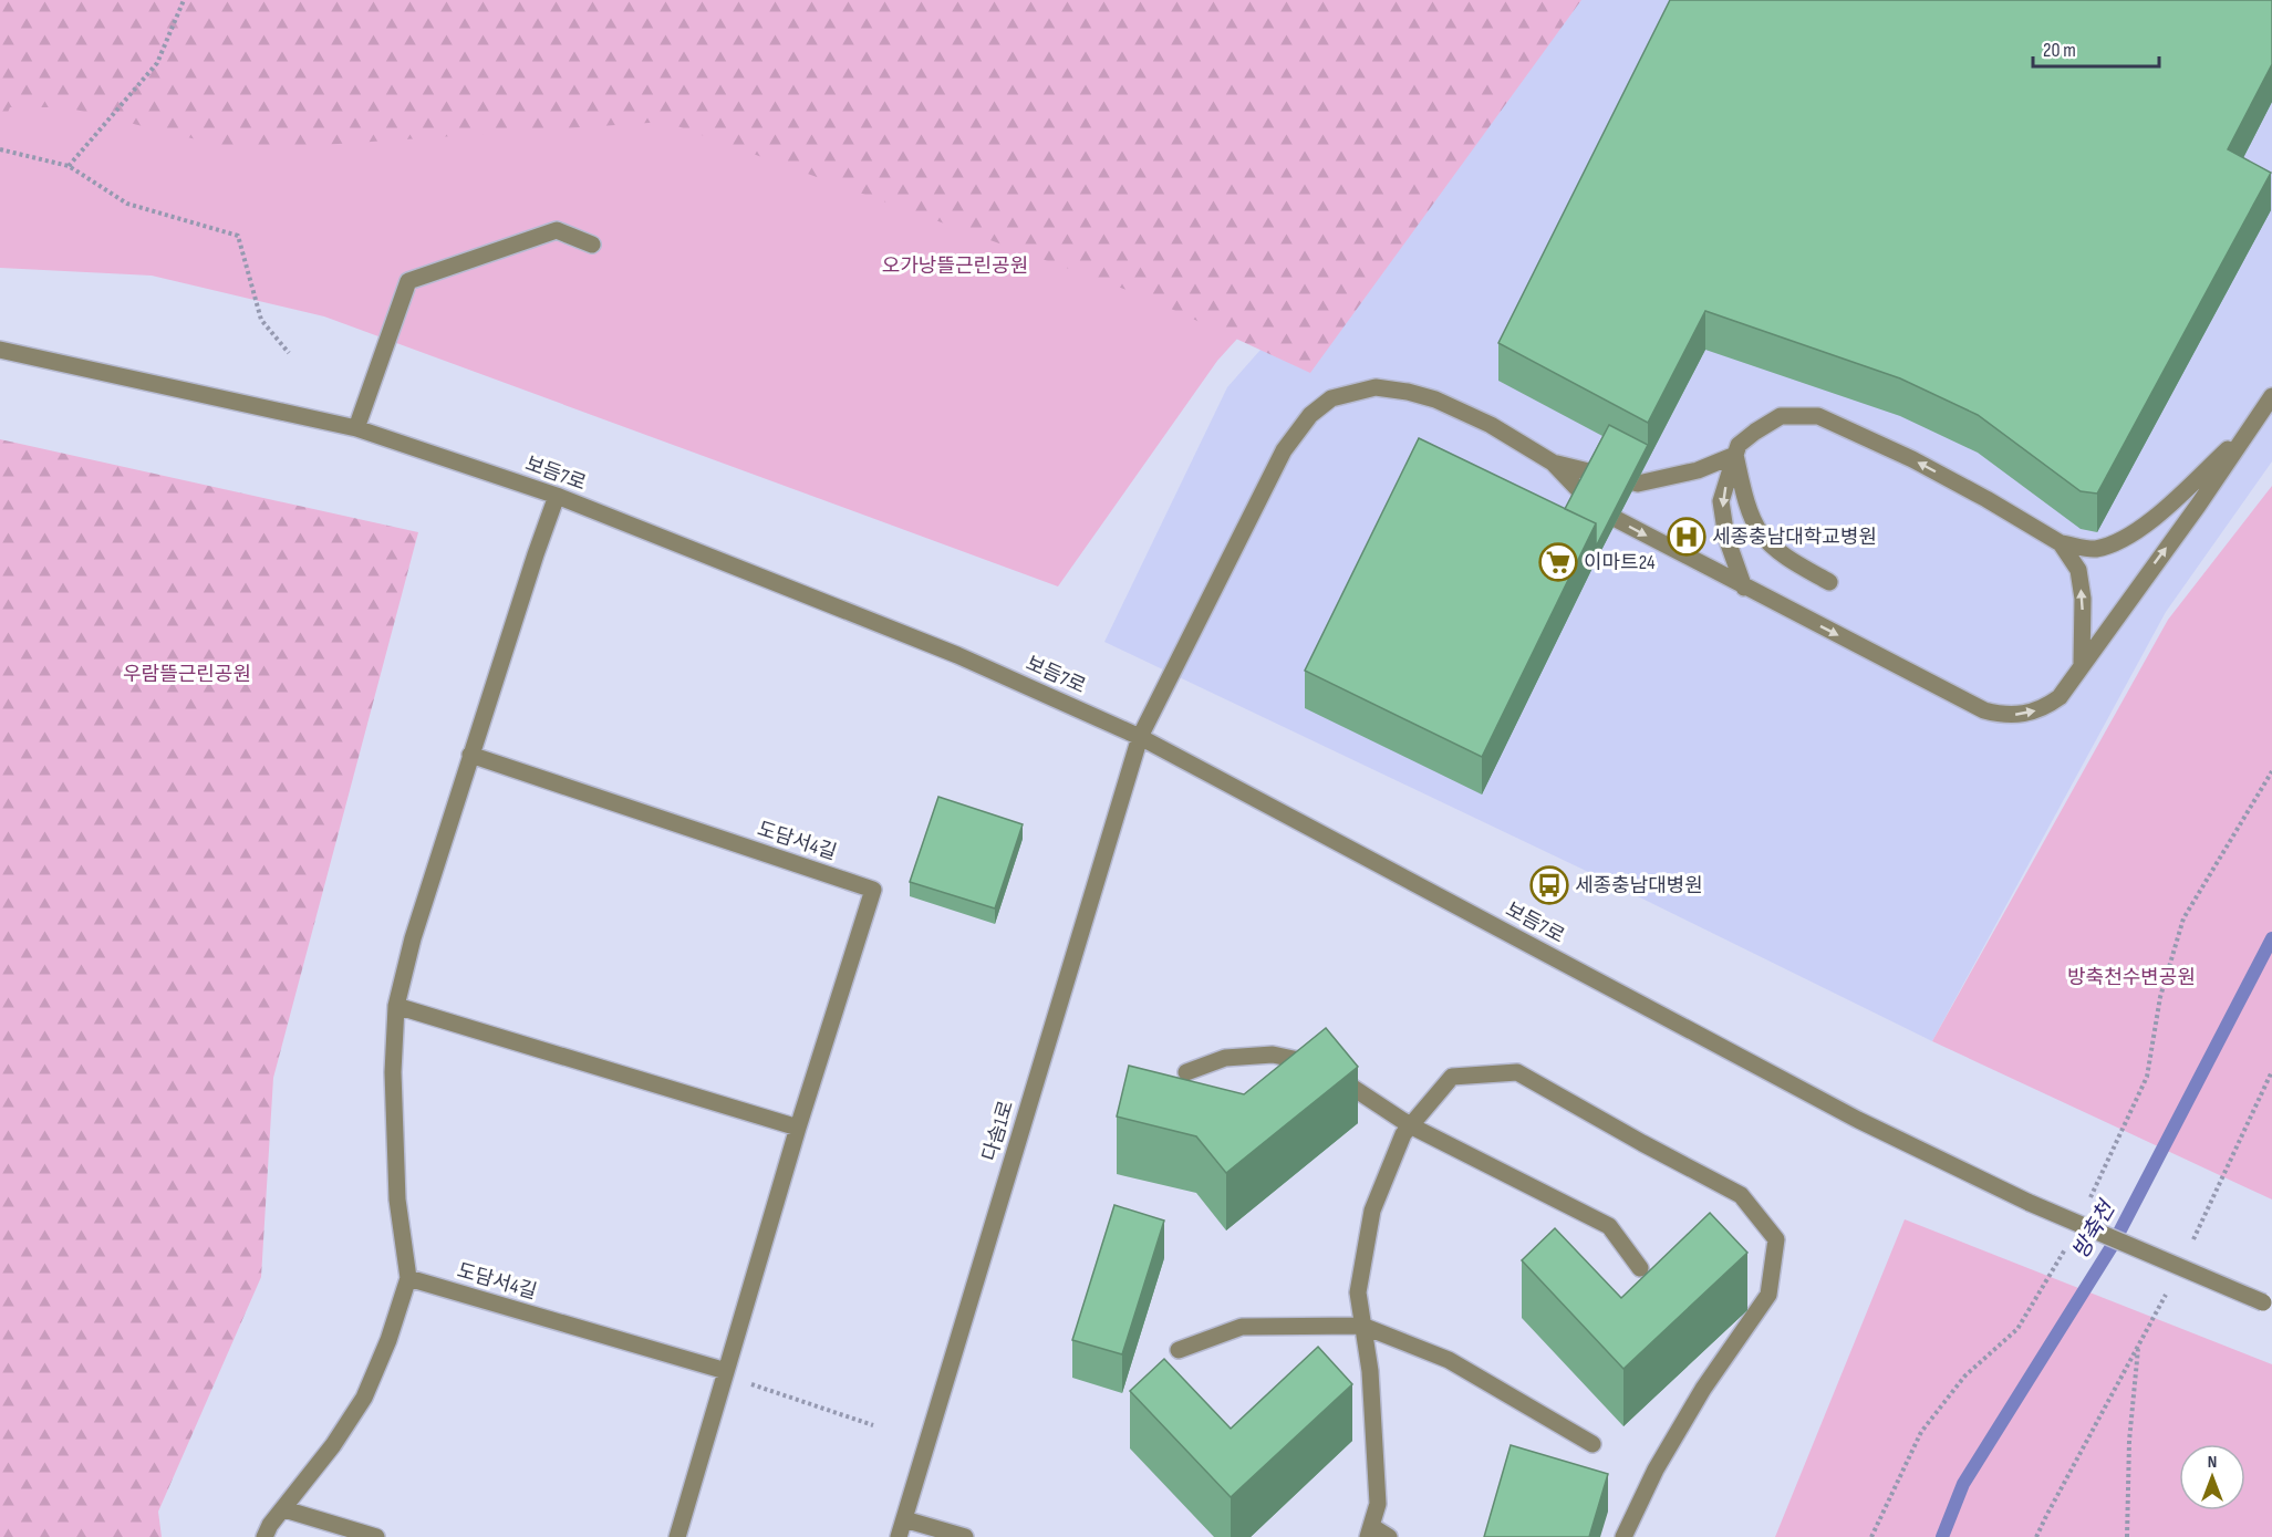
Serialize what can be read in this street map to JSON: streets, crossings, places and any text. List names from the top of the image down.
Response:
{
  "streets": {
    "street": ["보듬7로", "도담서4길", "다솜1로"]
  },
  "crossings": [
    ["보듬7로", "다솜1로"]
  ],
  "water": ["방축천"],
  "parks": ["오가낭뜰근린공원", "우람뜰근린공원", "방축천수변공원"],
  "places": {
    "hospital": ["세종충남대학교병원"],
    "supermarket": ["이마트24"],
    "bus stop": ["세종충남대병원"]
  },
  "scale_bar": "20 m",
  "north": "top"
}
